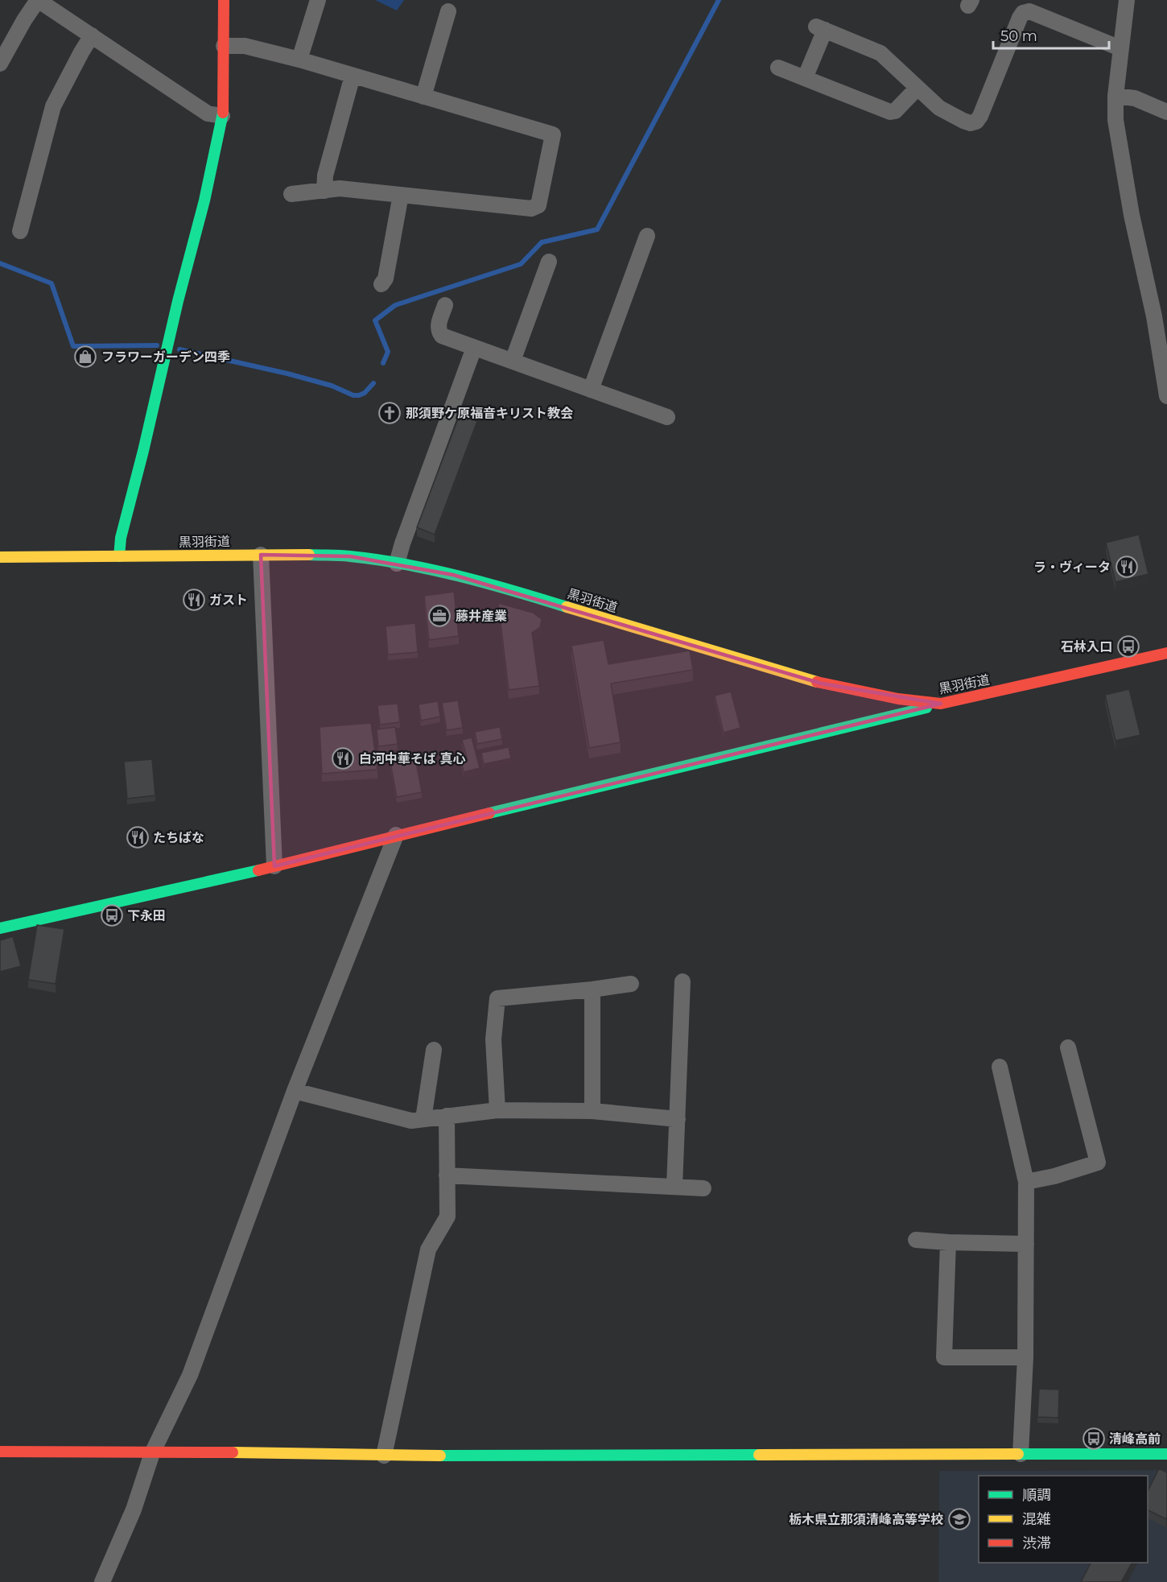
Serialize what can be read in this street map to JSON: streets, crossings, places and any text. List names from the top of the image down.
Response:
{
  "streets": {
    "street": ["黒羽街道"]
  },
  "places": {
    "shop": ["フラワーガーデン四季"],
    "church": ["那須野ケ原福音キリスト教会"],
    "restaurant": [
      "ラ・ヴィータ",
      "ガスト",
      "白河中華そば 真心",
      "たちばな"
    ],
    "office": ["藤井産業"],
    "bus stop": ["石林入口", "下永田", "清峰高前"],
    "school or university": ["栃木県立那須清峰高等学校"]
  },
  "legend": ["順調", "混雑", "渋滞"],
  "scale_bar": "50 m"
}
